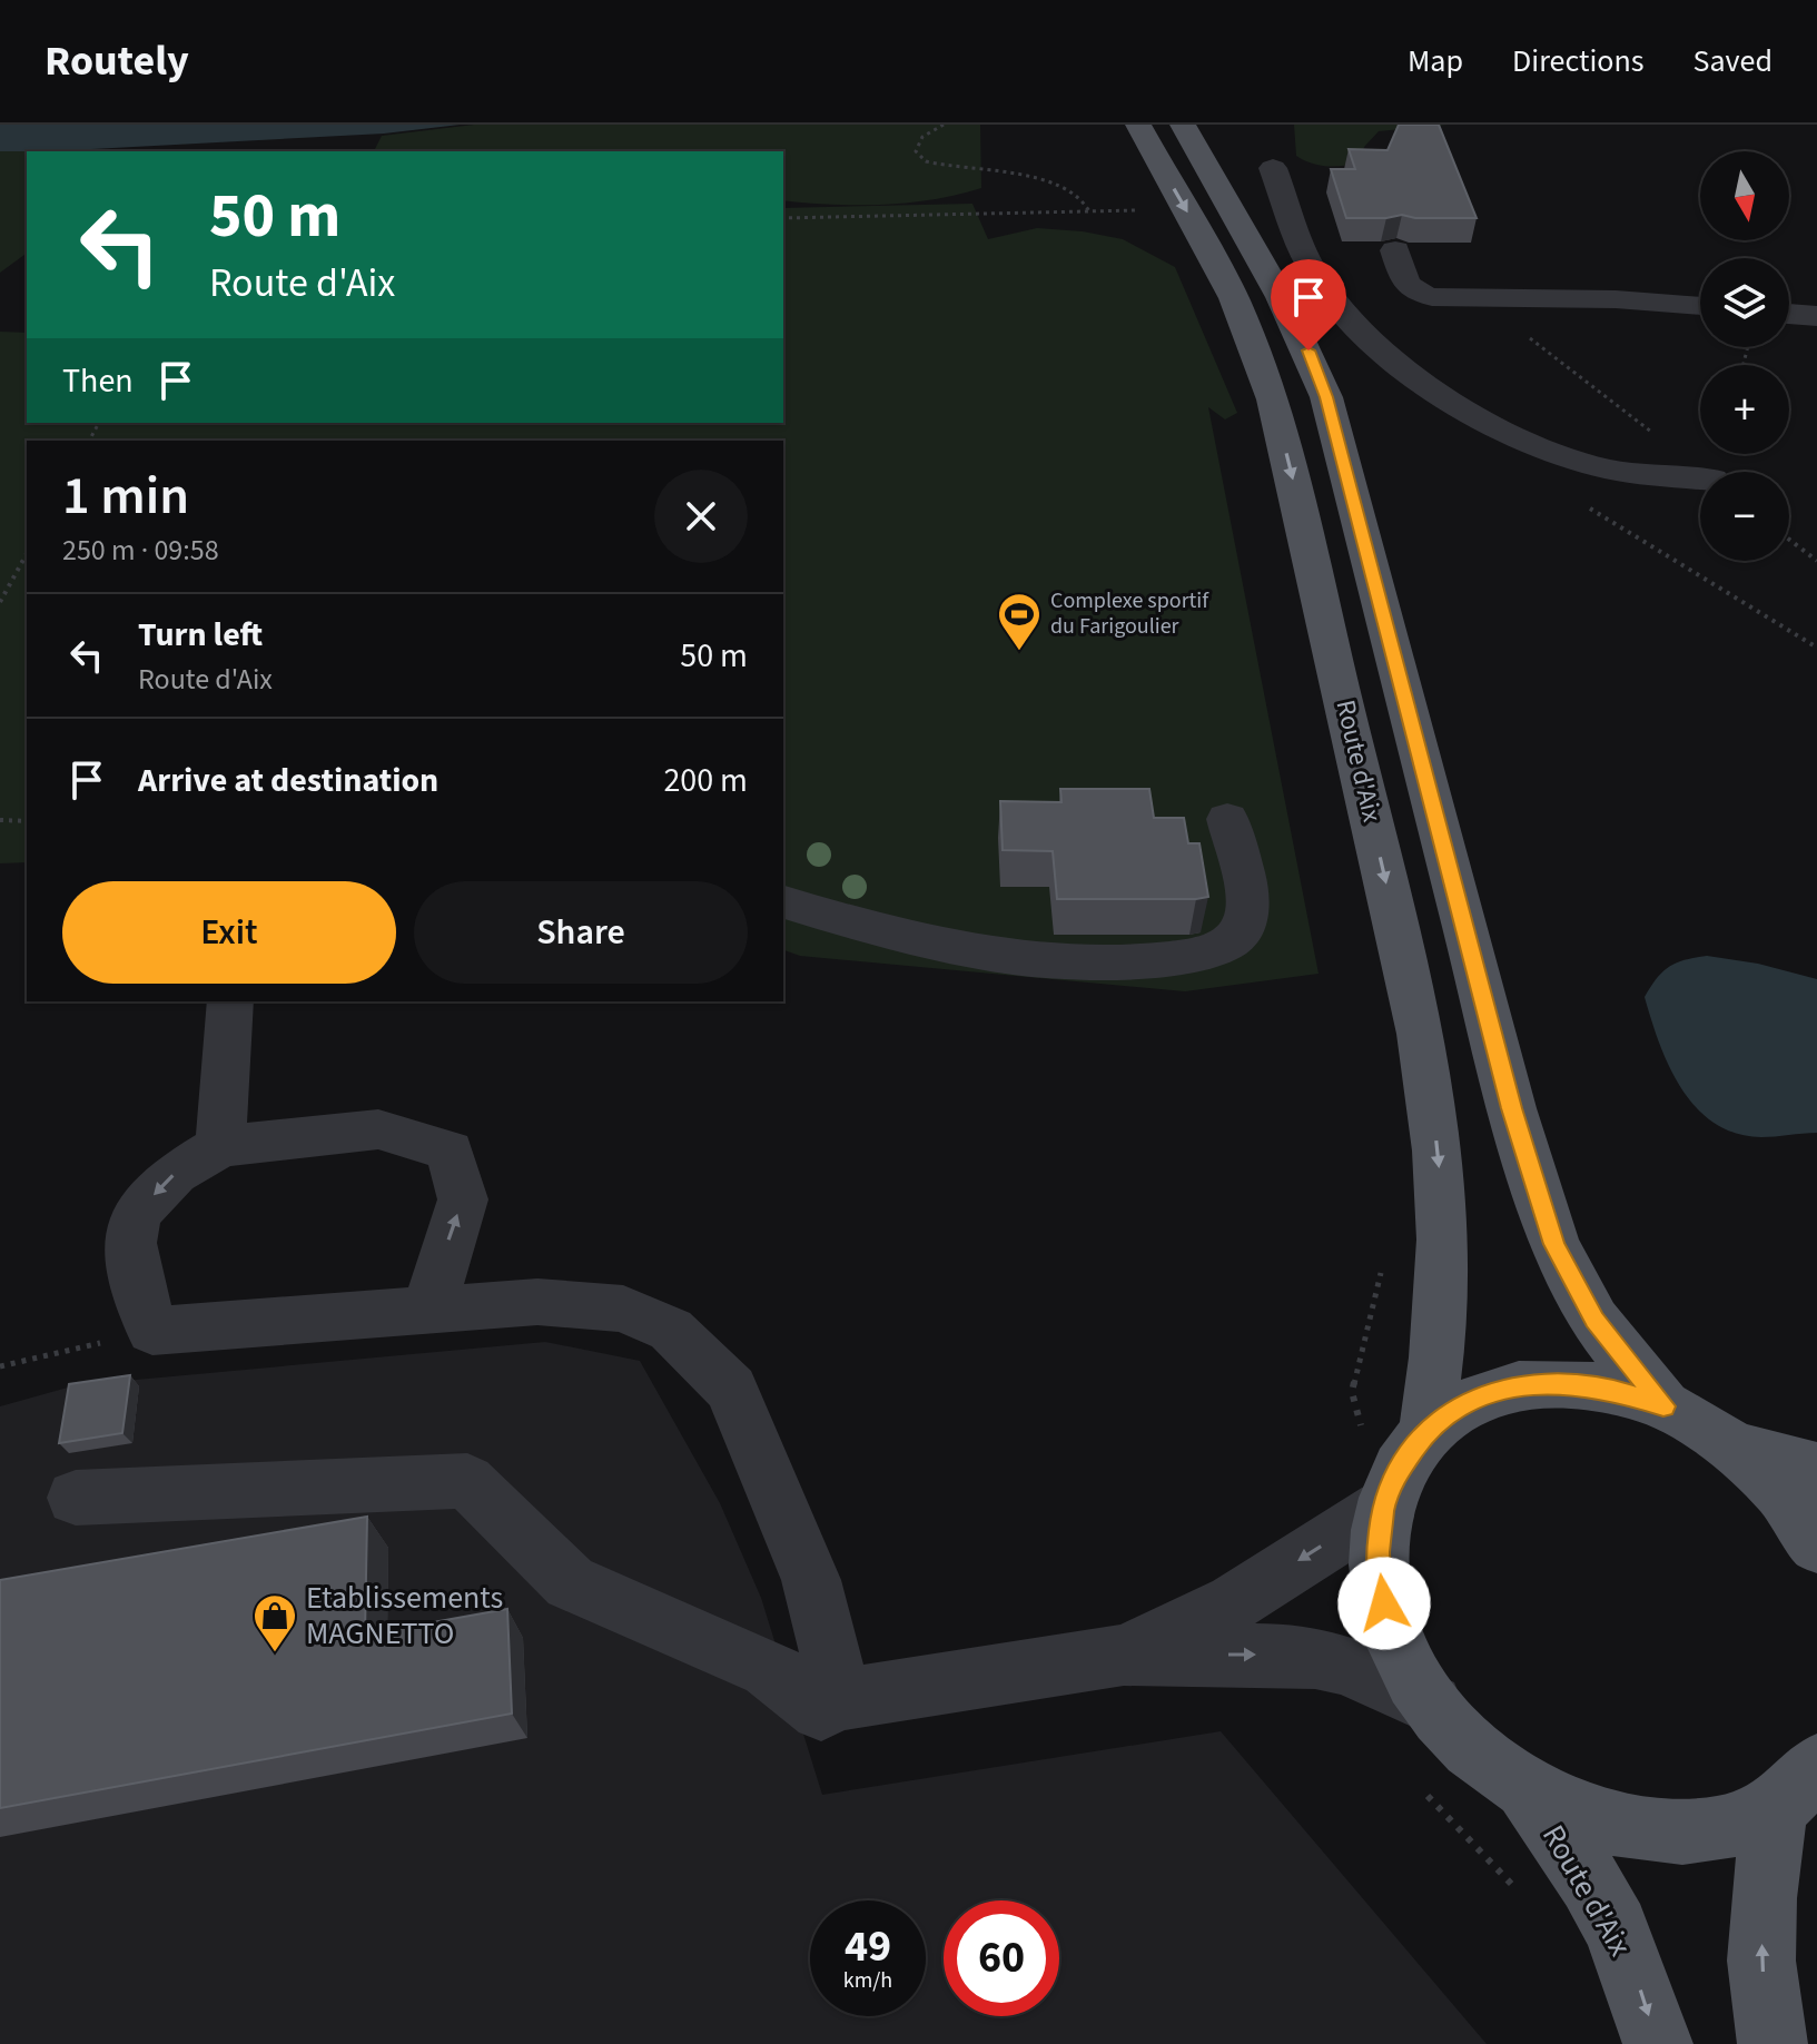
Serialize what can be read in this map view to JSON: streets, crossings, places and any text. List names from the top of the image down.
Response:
{
  "streets": {
    "main road": ["Route d'Aix"]
  },
  "places": {
    "sports": ["Complexe sportif du Farigoulier"],
    "shop": ["Etablissements MAGNETTO"]
  },
  "north": "bottom",
  "page": {
    "header": "Routely",
    "nav": ["Map", "Directions", "Saved"],
    "map_buttons": ["+", "−"],
    "turn": ["50 m", "Route d'Aix"],
    "then": "Then",
    "heading": ["1 min", "250 m · 09:58"],
    "list": [
      {
        "name": "Turn left",
        "note": "Route d'Aix",
        "value": "50 m"
      },
      {
        "name": "Arrive at destination",
        "value": "200 m"
      }
    ],
    "buttons": ["Exit", "Share"],
    "speed": "49 km/h",
    "limit": "60"
  }
}
